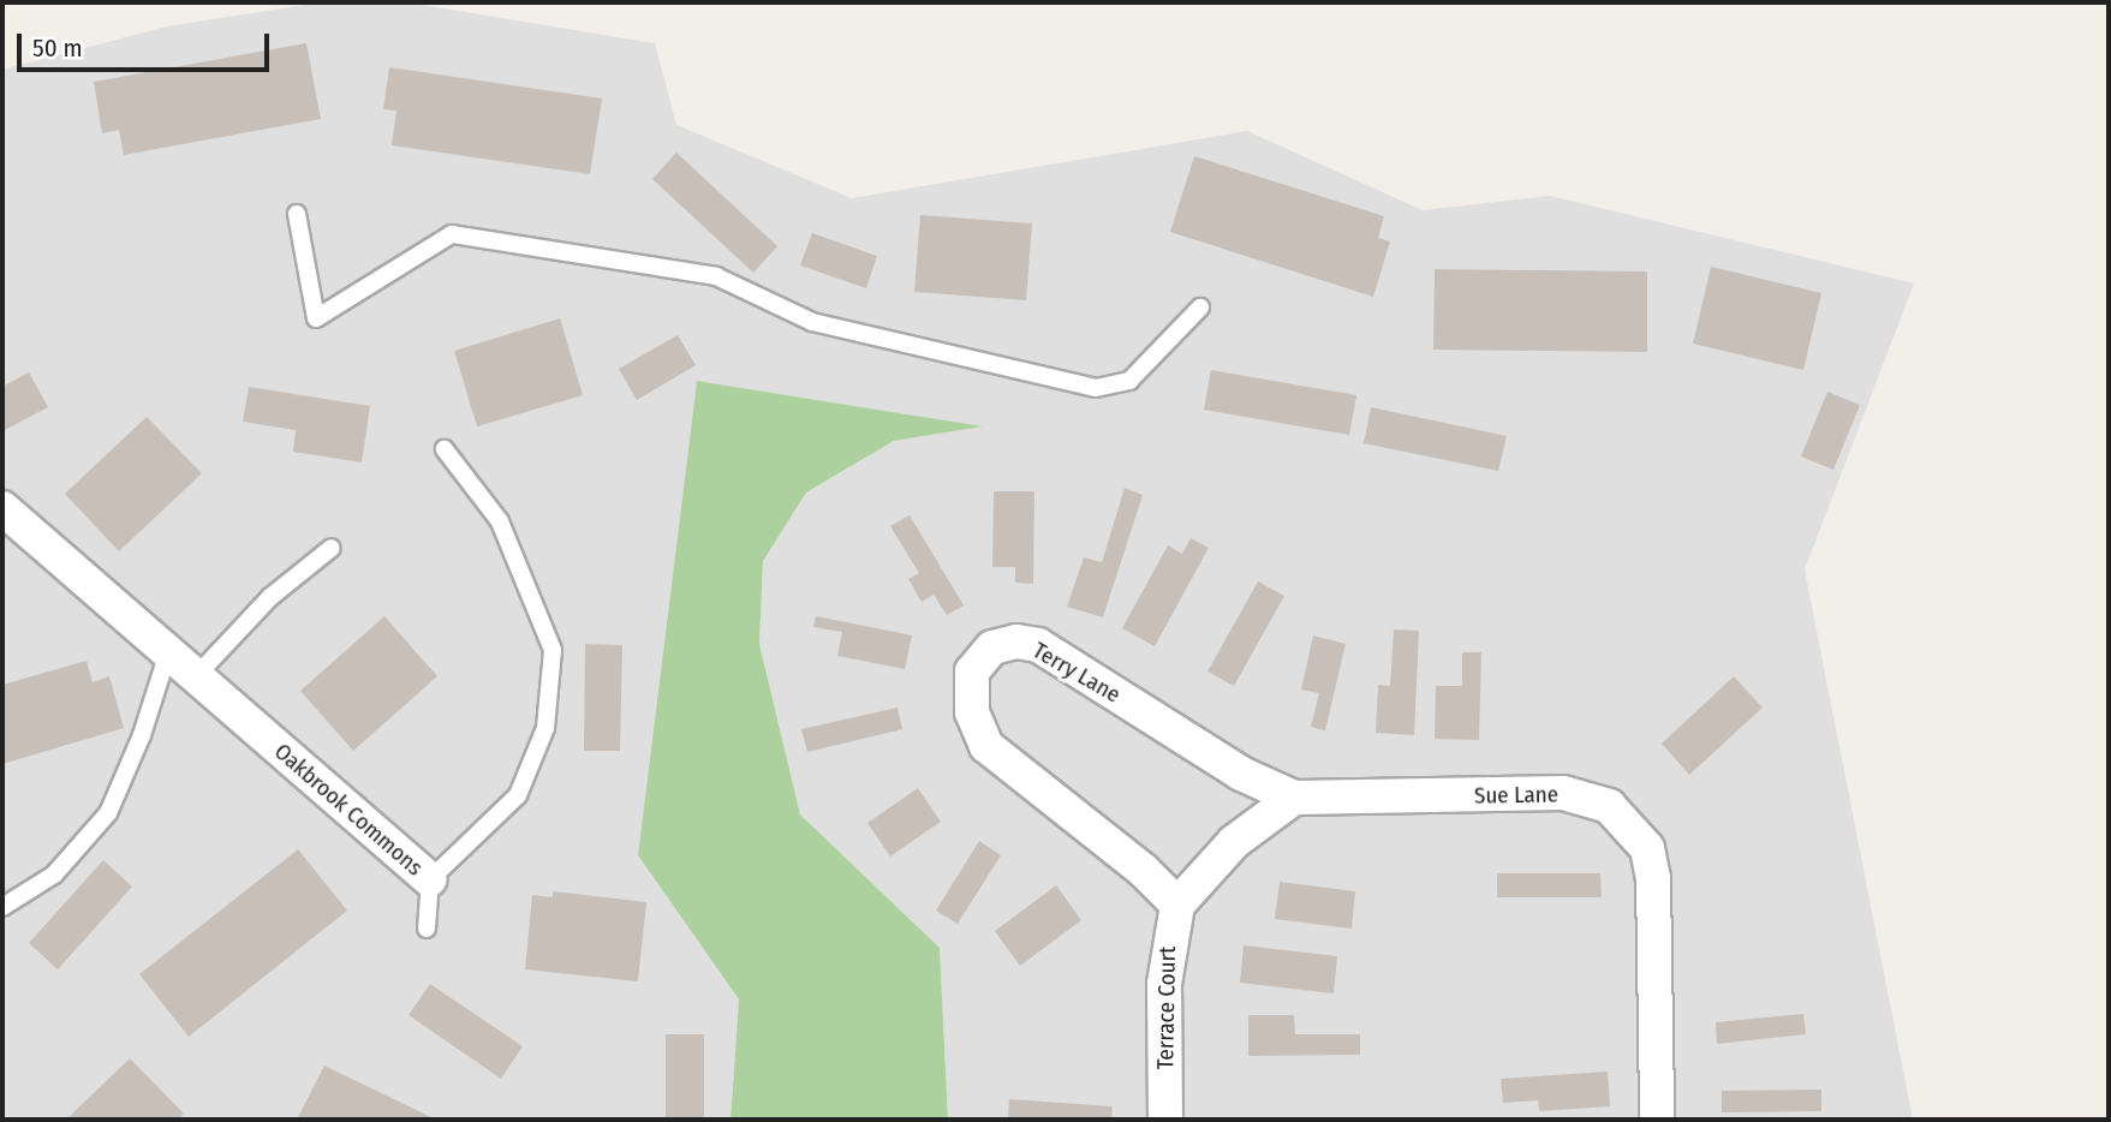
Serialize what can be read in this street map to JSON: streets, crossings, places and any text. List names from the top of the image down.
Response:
{
  "streets": {
    "street": [
      "Terry Lane",
      "Sue Lane",
      "Oakbrook Commons",
      "Terrace Court"
    ]
  },
  "crossings": [
    ["Terry Lane", "Sue Lane"],
    ["Terry Lane", "Terrace Court"]
  ],
  "scale_bar": "50 m"
}
